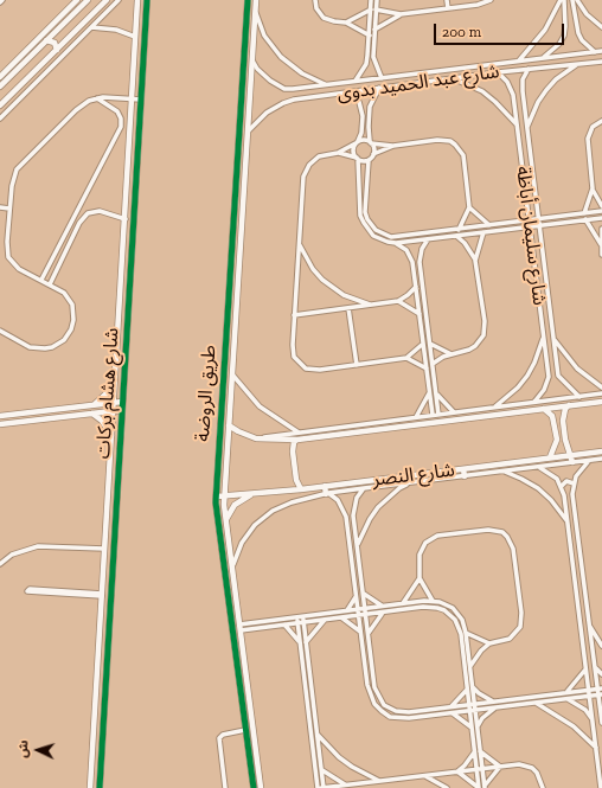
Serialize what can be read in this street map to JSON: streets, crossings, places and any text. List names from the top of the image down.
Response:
{
  "streets": {
    "street": [
      "شارع عبد الحميد بدوى",
      "شارع سليمان أباظة",
      "شارع هشام بركات",
      "طريق الروضة",
      "شارع النصر"
    ]
  },
  "crossings": [
    ["شارع عبد الحميد بدوى", "شارع سليمان أباظة"],
    ["شارع عبد الحميد بدوى", "طريق الروضة"],
    ["طريق الروضة", "شارع النصر"]
  ],
  "scale_bar": "200 m",
  "north": "left"
}
